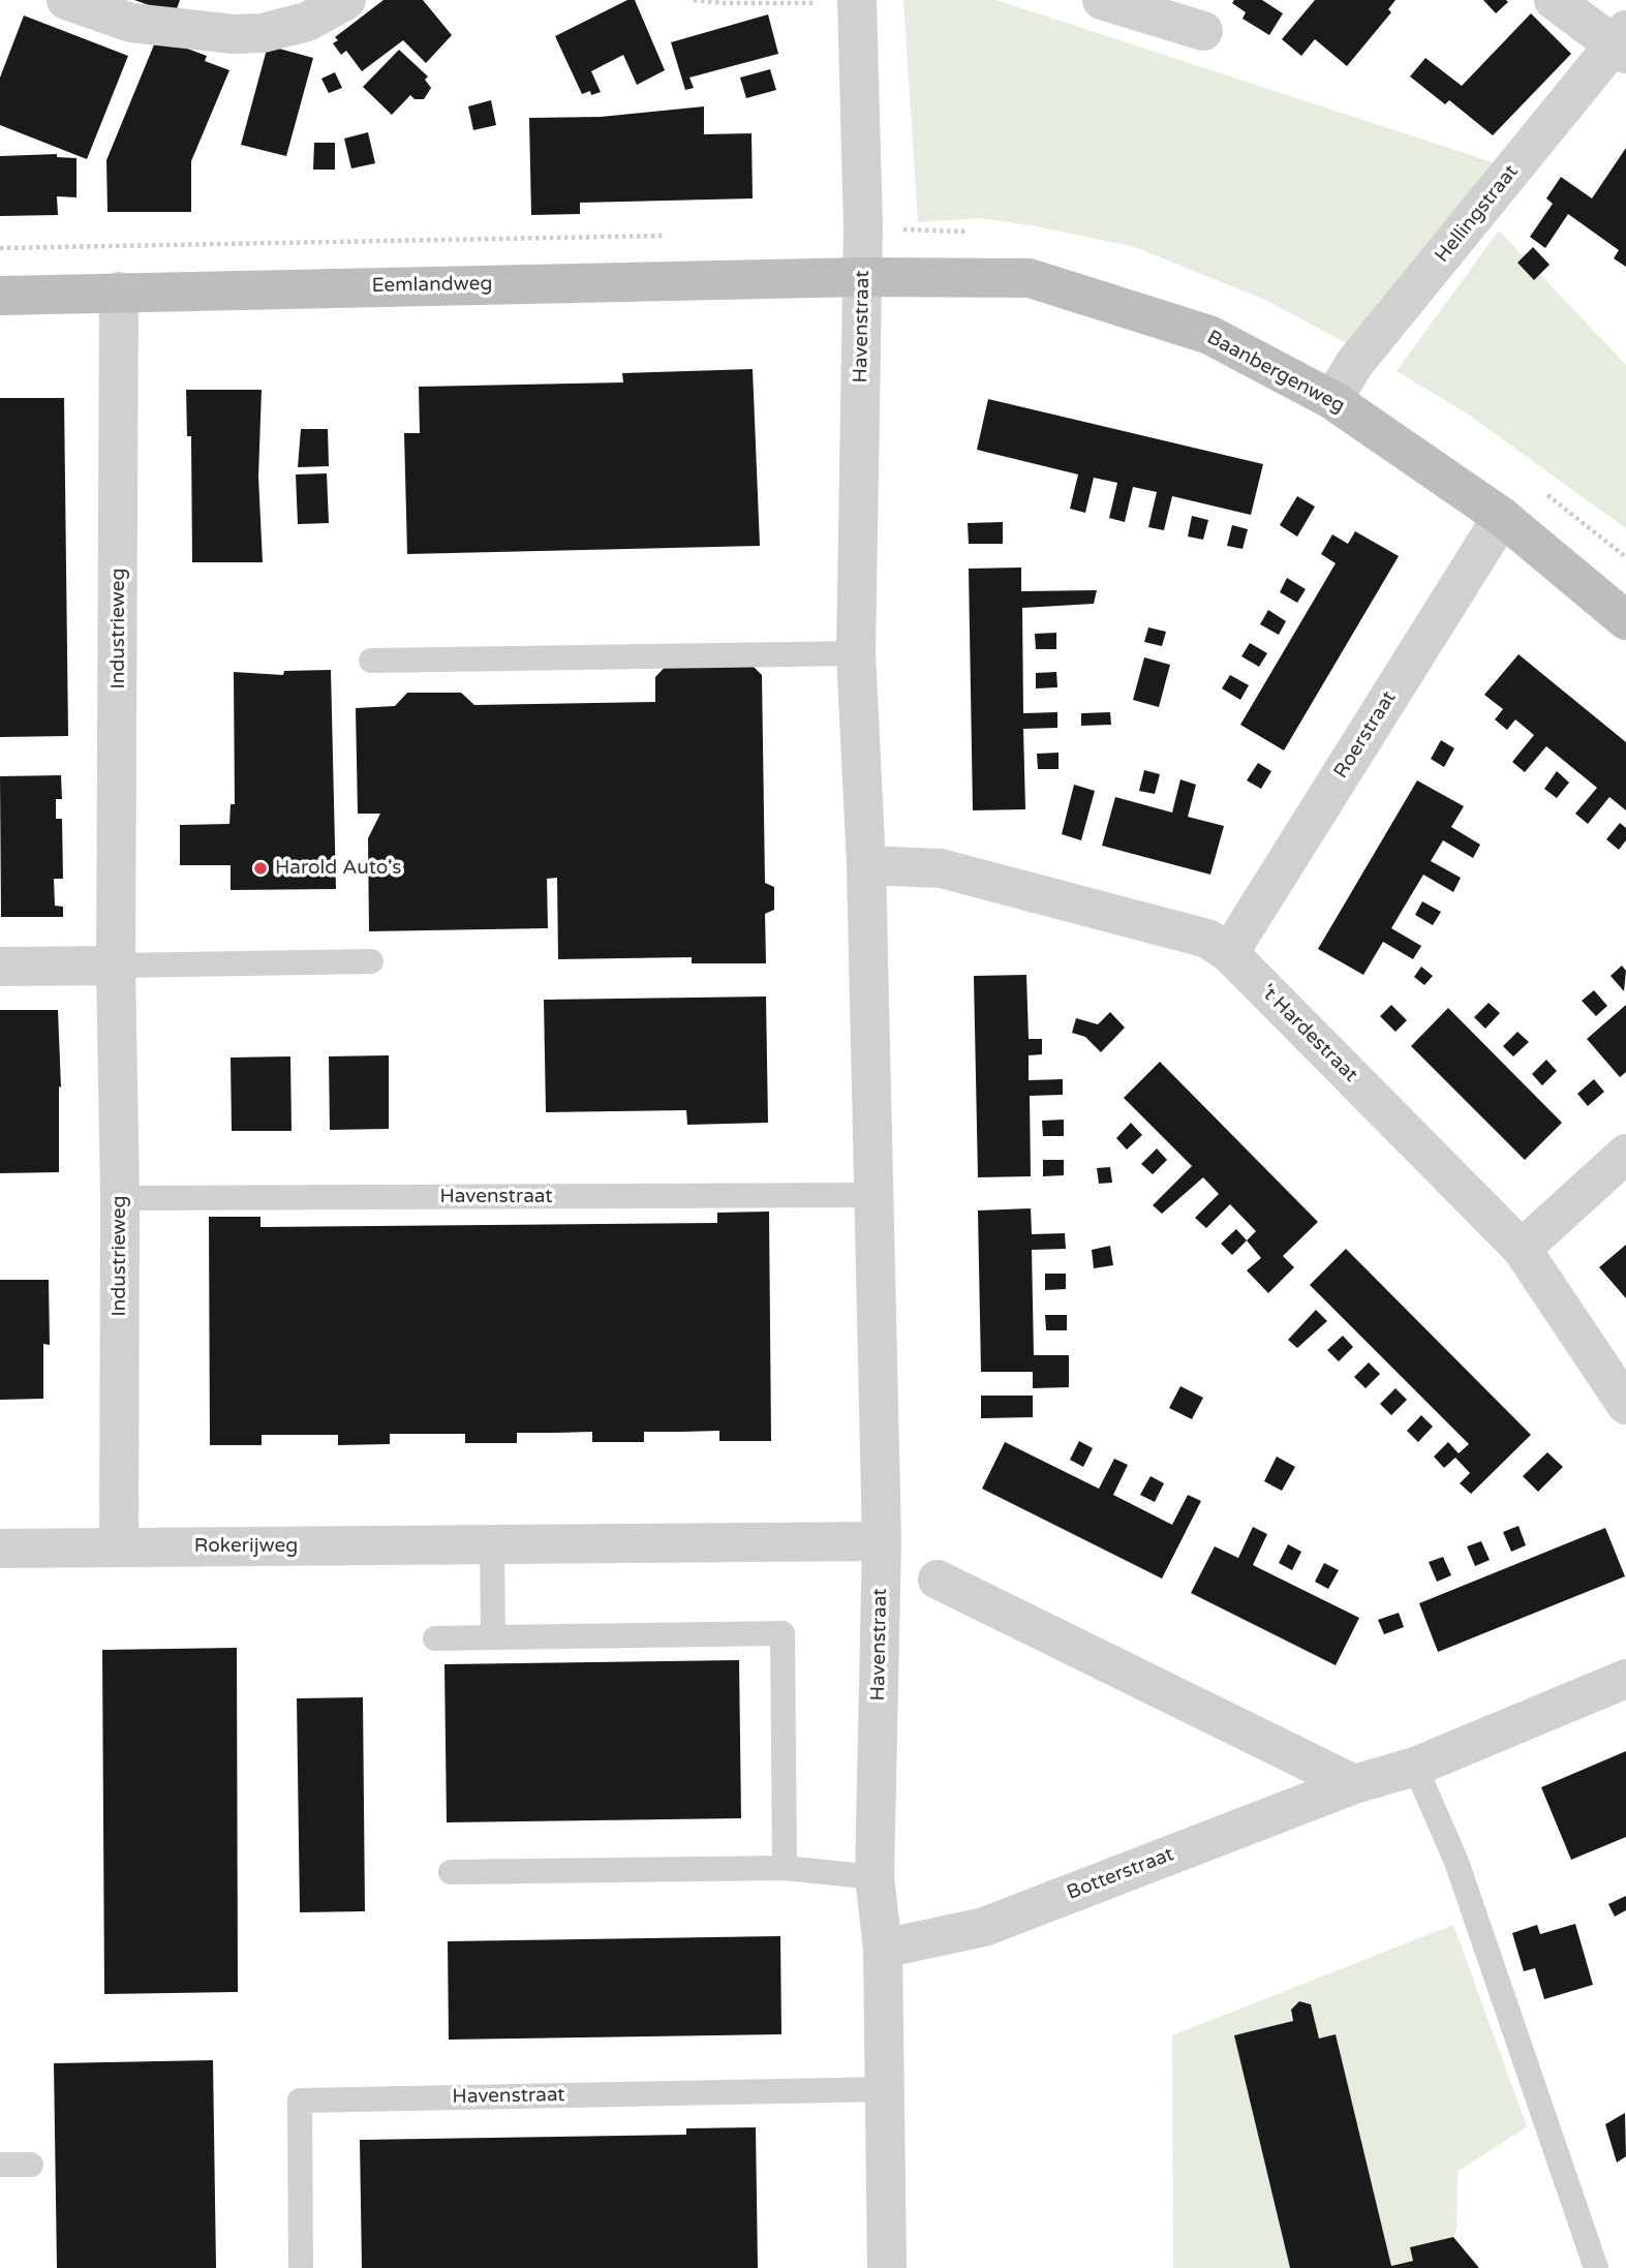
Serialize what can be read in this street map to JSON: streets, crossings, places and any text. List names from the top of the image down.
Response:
{
  "streets": {
    "main road": ["Eemlandweg", "Baanbergenweg"],
    "street": [
      "Hellingstraat",
      "Havenstraat",
      "Industrieweg",
      "Roerstraat",
      "'t Hardestraat",
      "Rokerijweg",
      "Botterstraat"
    ]
  },
  "crossings": [
    ["Hellingstraat", "Baanbergenweg"],
    ["Eemlandweg", "Havenstraat"],
    ["Eemlandweg", "Baanbergenweg"],
    ["Eemlandweg", "Industrieweg"],
    ["Havenstraat", "Baanbergenweg"],
    ["Havenstraat", "Industrieweg"],
    ["Havenstraat", "'t Hardestraat"],
    ["Havenstraat", "Rokerijweg"],
    ["Havenstraat", "Botterstraat"],
    ["Baanbergenweg", "Roerstraat"],
    ["Industrieweg", "Rokerijweg"],
    ["Roerstraat", "'t Hardestraat"]
  ],
  "places": ["Harold Auto's"]
}
